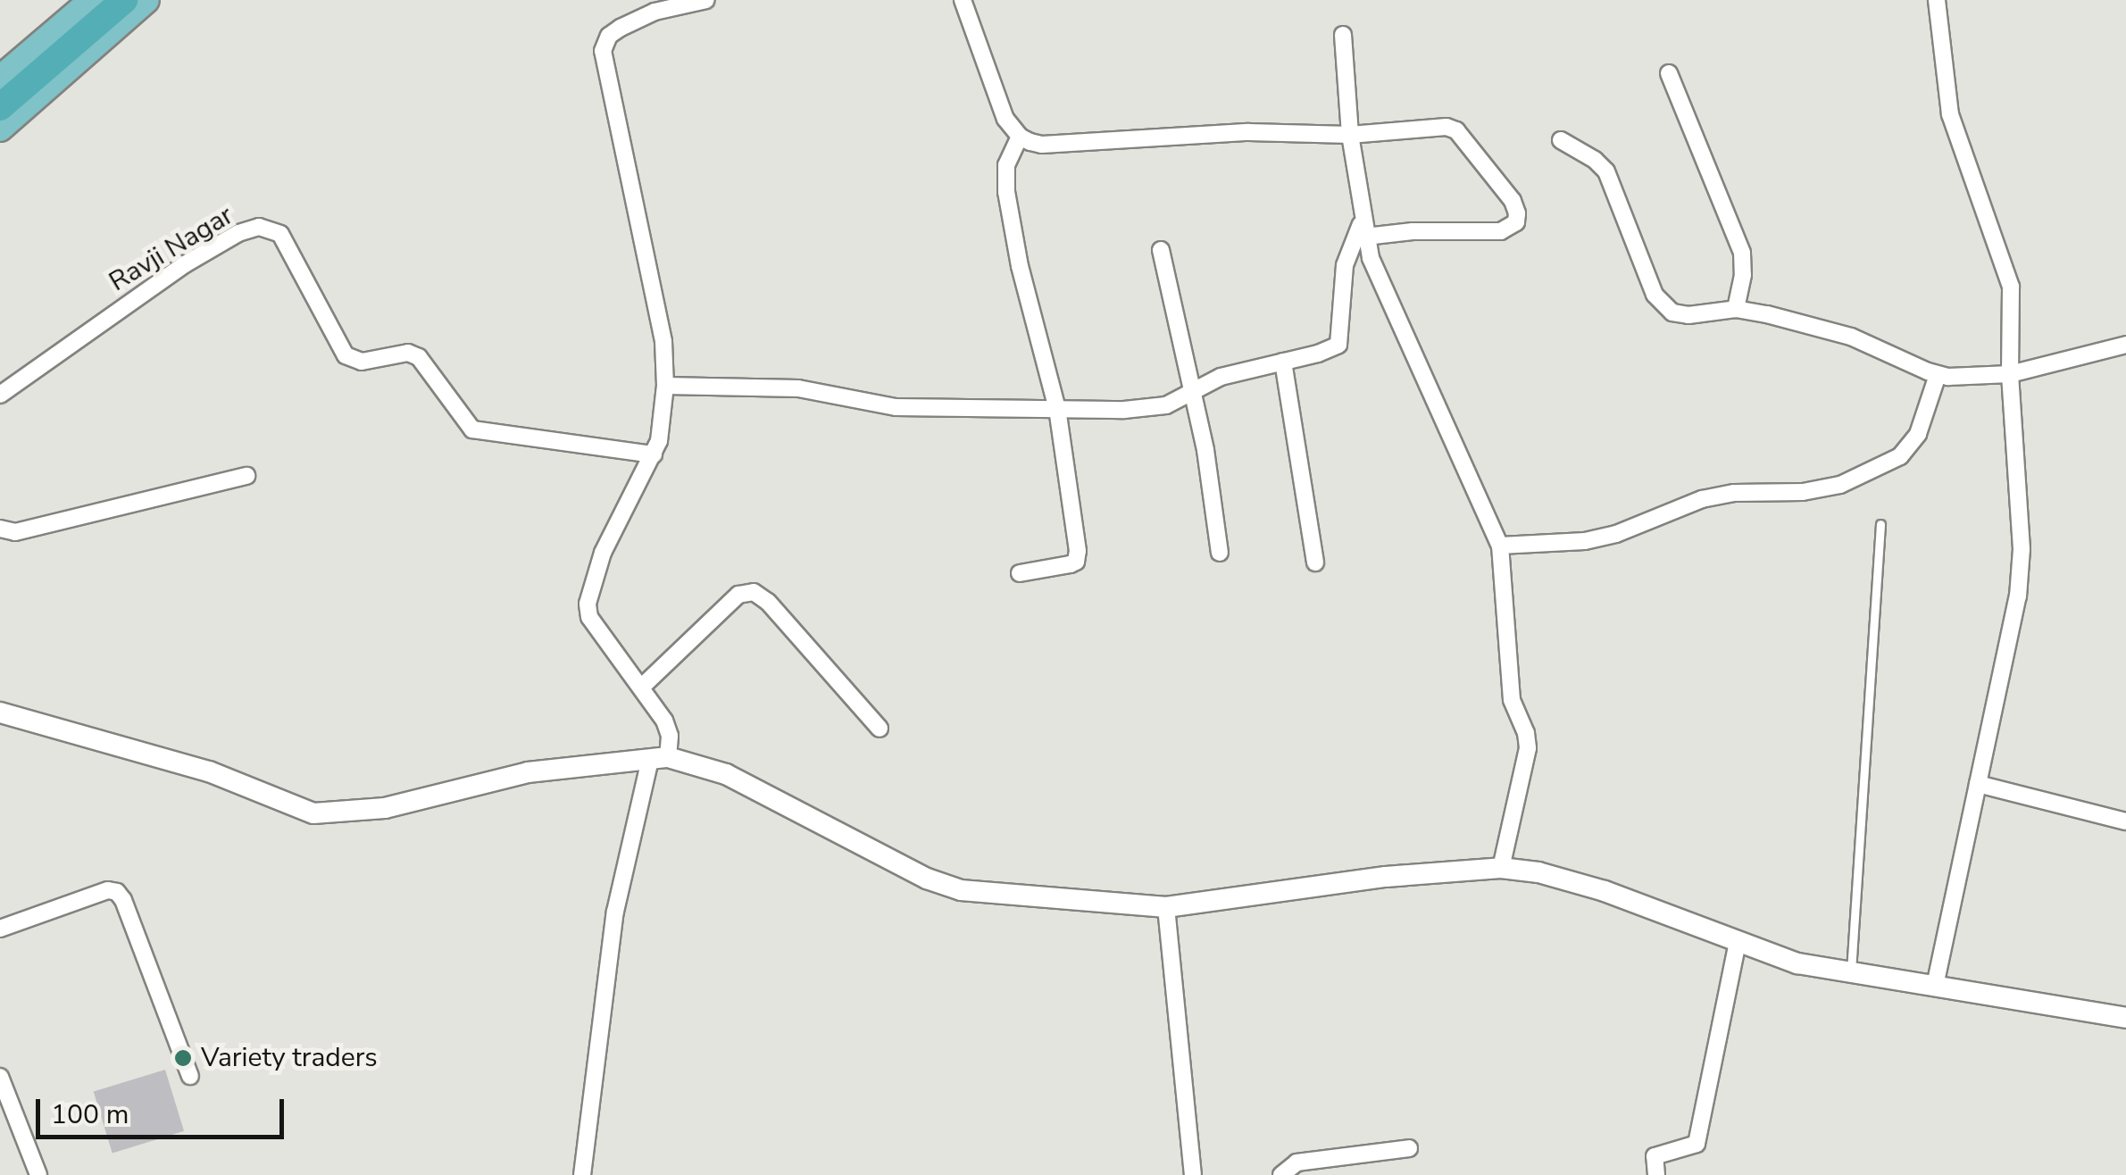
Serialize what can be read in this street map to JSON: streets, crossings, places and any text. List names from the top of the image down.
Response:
{
  "streets": {
    "street": ["Ravji Nagar"]
  },
  "places": ["Variety traders"],
  "scale_bar": "100 m"
}
